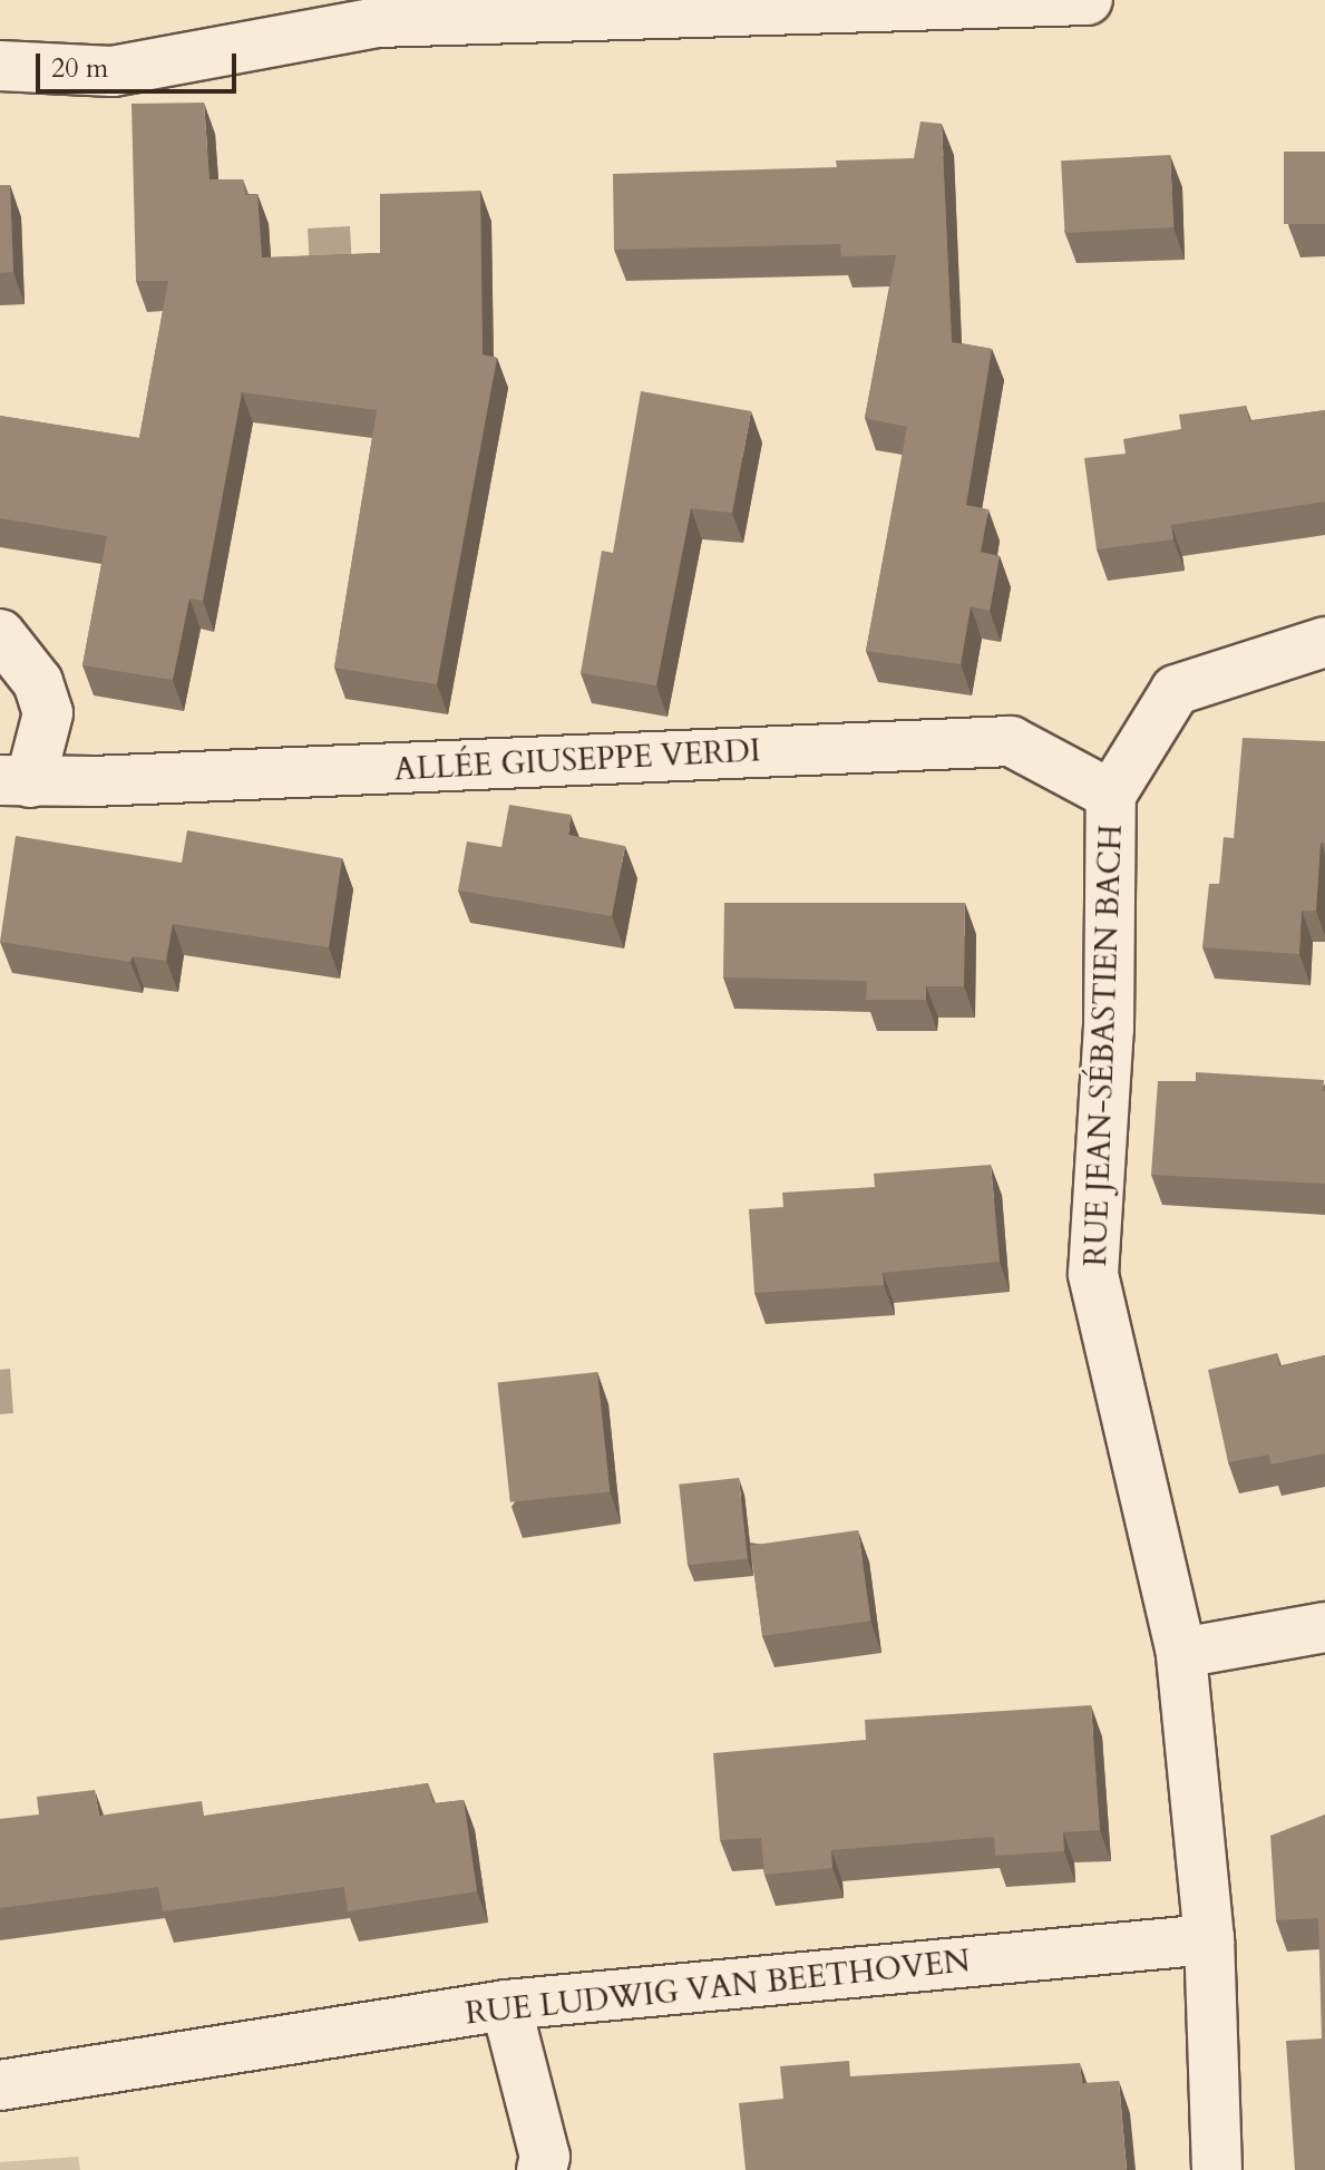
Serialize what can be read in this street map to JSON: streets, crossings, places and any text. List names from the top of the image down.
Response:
{
  "streets": {
    "street": ["ALLÉE GIUSEPPE VERDI", "RUE JEAN-SÉBASTIEN BACH", "RUE LUDWIG VAN BEETHOVEN"]
  },
  "crossings": [
    ["ALLÉE GIUSEPPE VERDI", "RUE JEAN-SÉBASTIEN BACH"],
    ["RUE JEAN-SÉBASTIEN BACH", "RUE LUDWIG VAN BEETHOVEN"]
  ],
  "scale_bar": "20 m"
}
